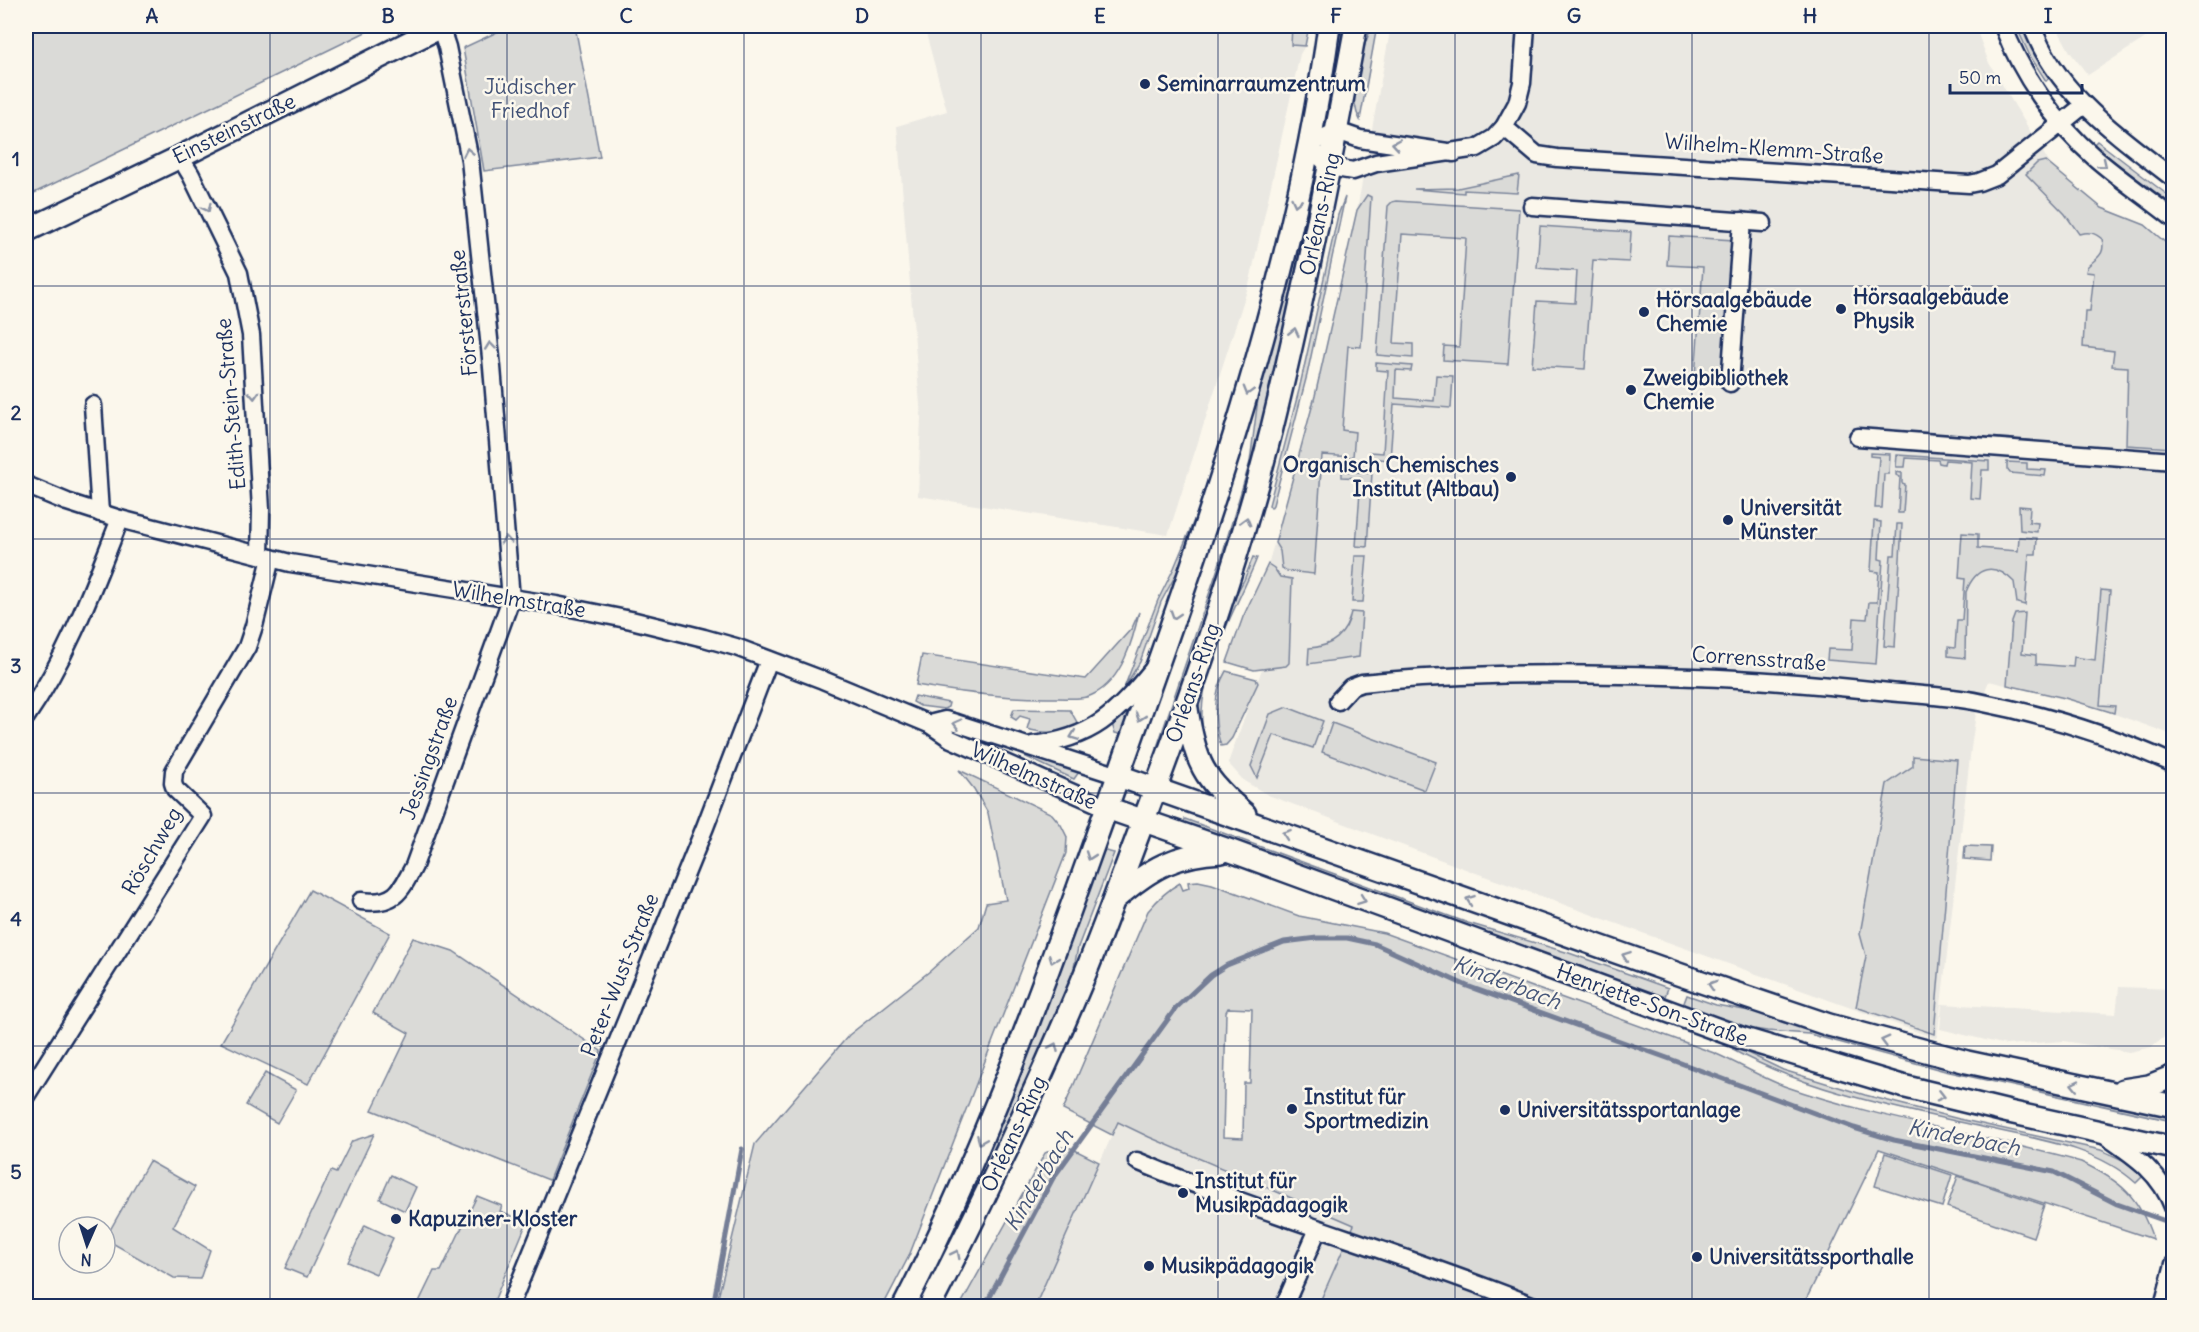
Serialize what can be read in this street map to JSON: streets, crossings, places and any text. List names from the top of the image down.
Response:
{
  "streets": {
    "main road": [
      "Einsteinstraße",
      "Orléans-Ring",
      "Wilhelmstraße",
      "Henriette-Son-Straße"
    ],
    "street": [
      "Wilhelm-Klemm-Straße",
      "Försterstraße",
      "Edith-Stein-Straße",
      "Corrensstraße",
      "Jessingstraße",
      "Röschweg",
      "Peter-Wust-Straße"
    ]
  },
  "crossings": [
    ["Einsteinstraße", "Försterstraße"],
    ["Einsteinstraße", "Edith-Stein-Straße"],
    ["Orléans-Ring", "Wilhelmstraße"],
    ["Orléans-Ring", "Henriette-Son-Straße"],
    ["Försterstraße", "Wilhelmstraße"],
    ["Försterstraße", "Jessingstraße"],
    ["Edith-Stein-Straße", "Wilhelmstraße"],
    ["Edith-Stein-Straße", "Röschweg"],
    ["Wilhelmstraße", "Jessingstraße"],
    ["Wilhelmstraße", "Röschweg"],
    ["Wilhelmstraße", "Peter-Wust-Straße"],
    ["Wilhelmstraße", "Henriette-Son-Straße"]
  ],
  "one_way": ["Försterstraße", "Edith-Stein-Straße"],
  "water": ["Kinderbach"],
  "parks": ["Jüdischer Friedhof"],
  "places": [
    "Seminarraumzentrum",
    "Hörsaalgebäude Physik",
    "Hörsaalgebäude Chemie",
    "Zweigbibliothek Chemie",
    "Organisch Chemisches Institut (Altbau)",
    "Universität Münster",
    "Institut für Sportmedizin",
    "Universitätssportanlage",
    "Institut für Musikpädagogik",
    "Kapuziner-Kloster",
    "Universitätssporthalle",
    "Musikpädagogik"
  ],
  "scale_bar": "50 m",
  "north": "bottom",
  "grid": {
    "columns": [
      "A",
      "B",
      "C",
      "D",
      "E",
      "F",
      "G",
      "H",
      "I"
    ],
    "rows": [
      "1",
      "2",
      "3",
      "4",
      "5"
    ]
  }
}
